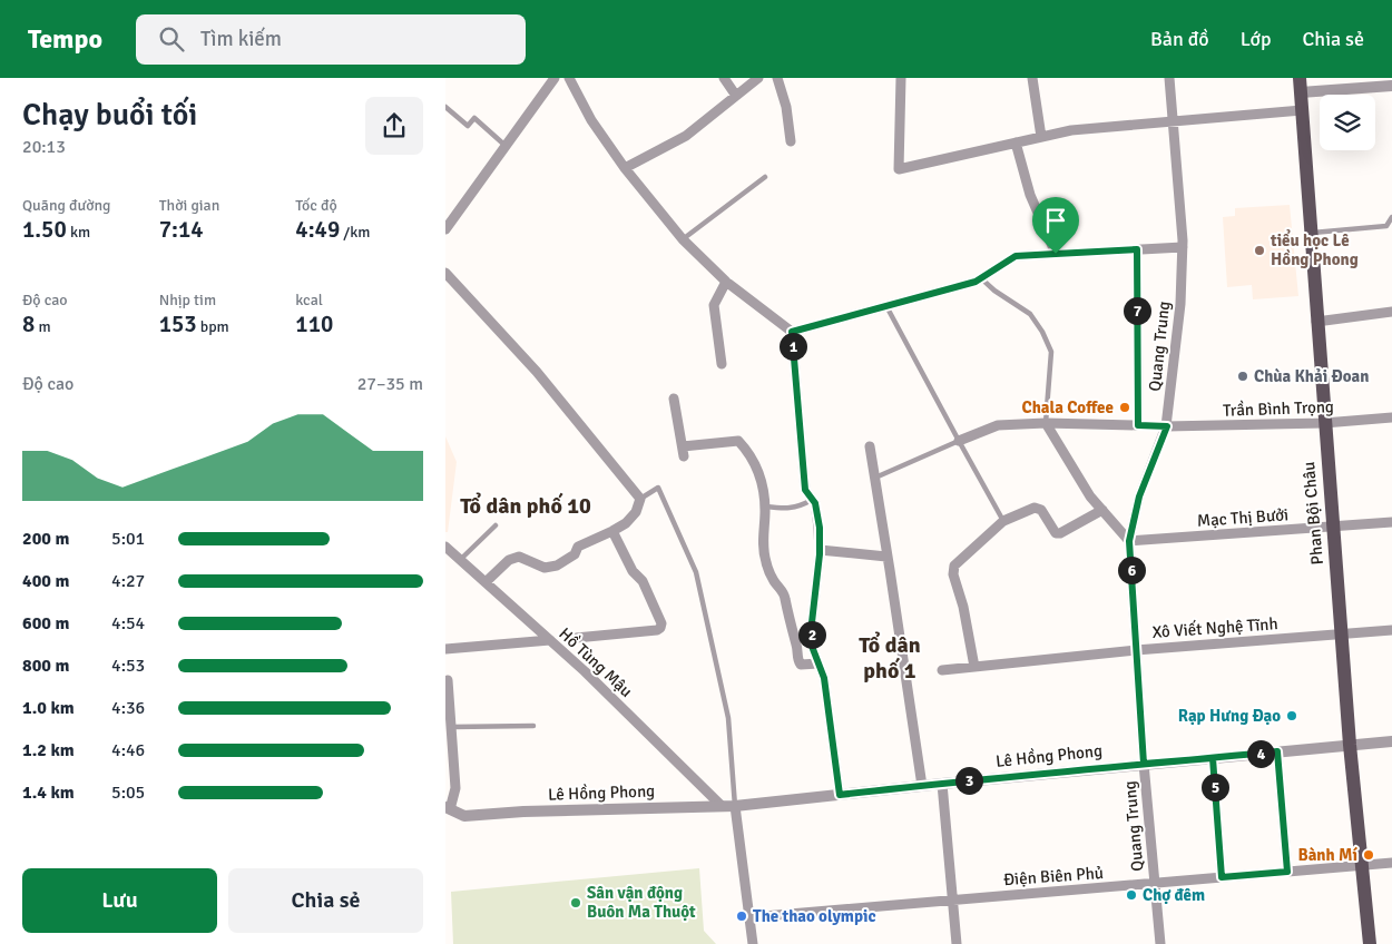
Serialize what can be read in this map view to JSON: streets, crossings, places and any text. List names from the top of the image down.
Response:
{
  "streets": {
    "main road": ["Phan Bội Châu"],
    "street": [
      "Quang Trung",
      "Trần Bình Trọng",
      "Mạc Thị Bưởi",
      "Xô Viết Nghệ Tĩnh",
      "Hồ Tùng Mậu",
      "Lê Hồng Phong",
      "Điện Biên Phủ"
    ]
  },
  "crossings": [
    ["Quang Trung", "Trần Bình Trọng"],
    ["Quang Trung", "Mạc Thị Bưởi"],
    ["Quang Trung", "Xô Viết Nghệ Tĩnh"],
    ["Quang Trung", "Lê Hồng Phong"],
    ["Quang Trung", "Điện Biên Phủ"],
    ["Trần Bình Trọng", "Phan Bội Châu"],
    ["Phan Bội Châu", "Mạc Thị Bưởi"],
    ["Phan Bội Châu", "Xô Viết Nghệ Tĩnh"],
    ["Phan Bội Châu", "Lê Hồng Phong"],
    ["Phan Bội Châu", "Điện Biên Phủ"],
    ["Hồ Tùng Mậu", "Lê Hồng Phong"]
  ],
  "districts": ["Tổ dân phố 10", "Tổ dân phố 1"],
  "places": [
    "tiểu học Lê Hồng Phong",
    "Chùa Khải Đoan",
    "Chala Coffee",
    "Rạp Hưng Đạo",
    "Bành Mí",
    "Chợ đêm",
    "Sân vận động Buôn Ma Thuột",
    "The thao olympic"
  ],
  "page": {
    "header": "Tempo",
    "search": "Tìm kiếm",
    "nav": ["Bản đồ", "Lớp", "Chia sẻ"],
    "heading": ["Chạy buổi tối", "20:13"],
    "stats": [
      ["Quãng đường", "1.50 km"],
      ["Thời gian", "7:14"],
      ["Tốc độ", "4:49 /km"],
      ["Độ cao", "8 m"],
      ["Nhịp tim", "153 bpm"],
      ["kcal", "110"]
    ],
    "pins": [
      "7",
      "1",
      "6",
      "2",
      "4",
      "3",
      "5"
    ],
    "chart": ["Độ cao", "27–35 m"],
    "list": [
      {
        "name": "200 m",
        "note": "5:01"
      },
      {
        "name": "400 m",
        "note": "4:27"
      },
      {
        "name": "600 m",
        "note": "4:54"
      },
      {
        "name": "800 m",
        "note": "4:53"
      },
      {
        "name": "1.0 km",
        "note": "4:36"
      },
      {
        "name": "1.2 km",
        "note": "4:46"
      },
      {
        "name": "1.4 km",
        "note": "5:05"
      }
    ],
    "buttons": ["Lưu", "Chia sẻ"]
  }
}
